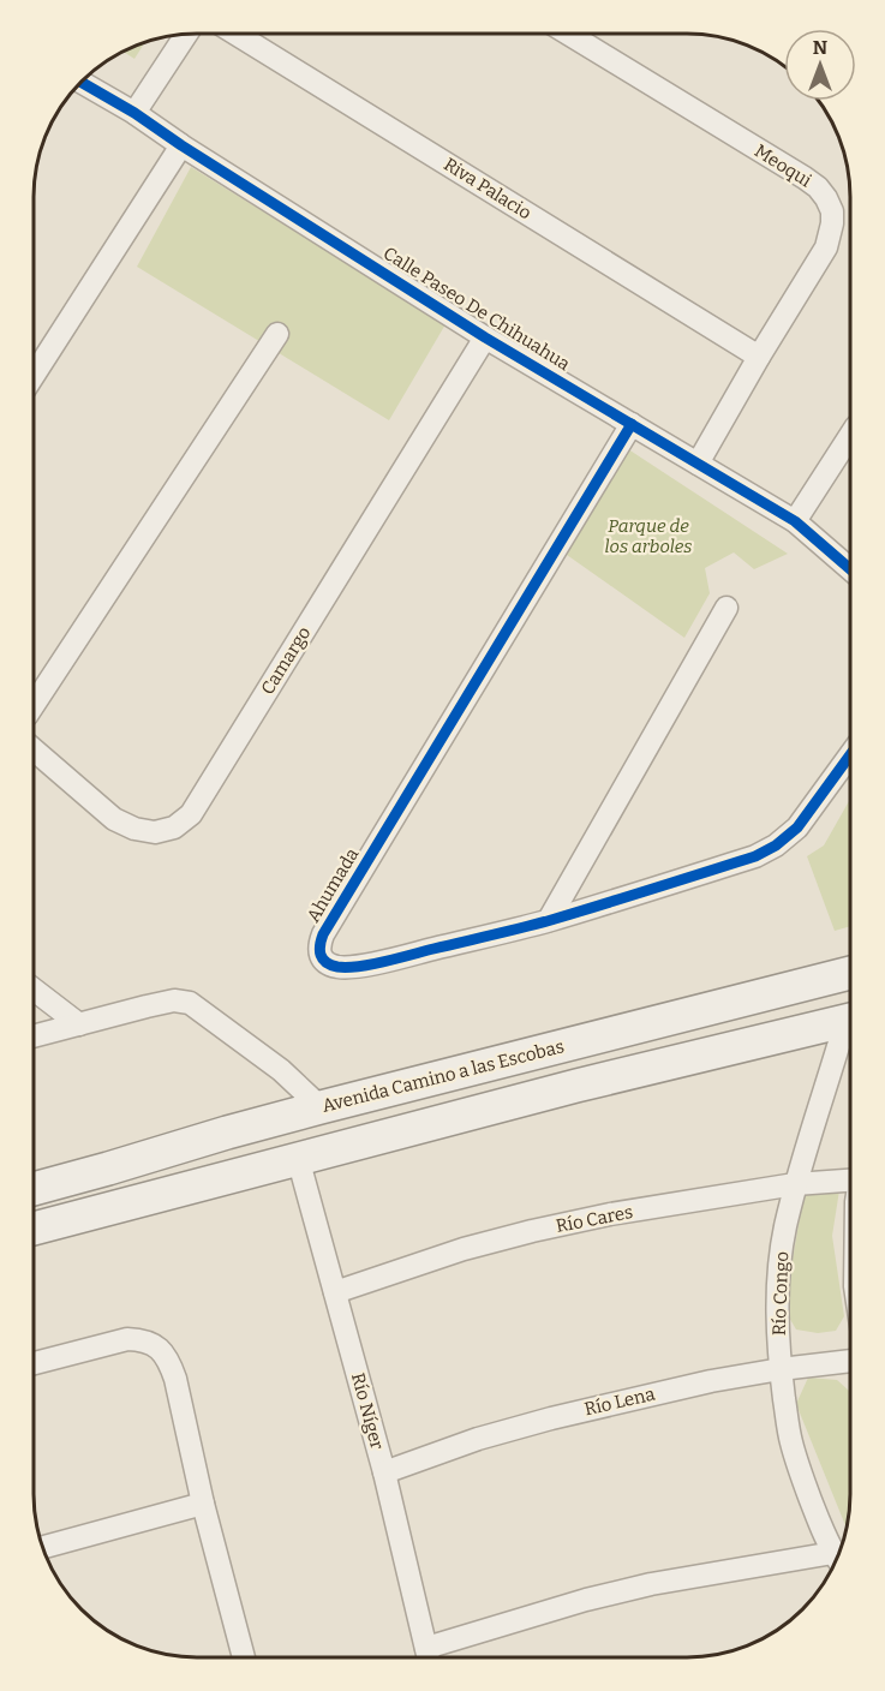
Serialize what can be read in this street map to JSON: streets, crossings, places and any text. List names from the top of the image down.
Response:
{
  "streets": {
    "street": [
      "Meoqui",
      "Riva Palacio",
      "Calle Paseo De Chihuahua",
      "Camargo",
      "Ahumada",
      "Avenida Camino a las Escobas",
      "Río Cares",
      "Río Congo",
      "Río Lena",
      "Río Níger"
    ]
  },
  "crossings": [
    ["Meoqui", "Riva Palacio"],
    ["Meoqui", "Calle Paseo De Chihuahua"],
    ["Calle Paseo De Chihuahua", "Camargo"],
    ["Calle Paseo De Chihuahua", "Ahumada"],
    ["Río Cares", "Río Congo"],
    ["Río Cares", "Río Níger"],
    ["Río Congo", "Río Lena"],
    ["Río Lena", "Río Níger"]
  ],
  "parks": ["Parque de los arboles"],
  "north": "top"
}
